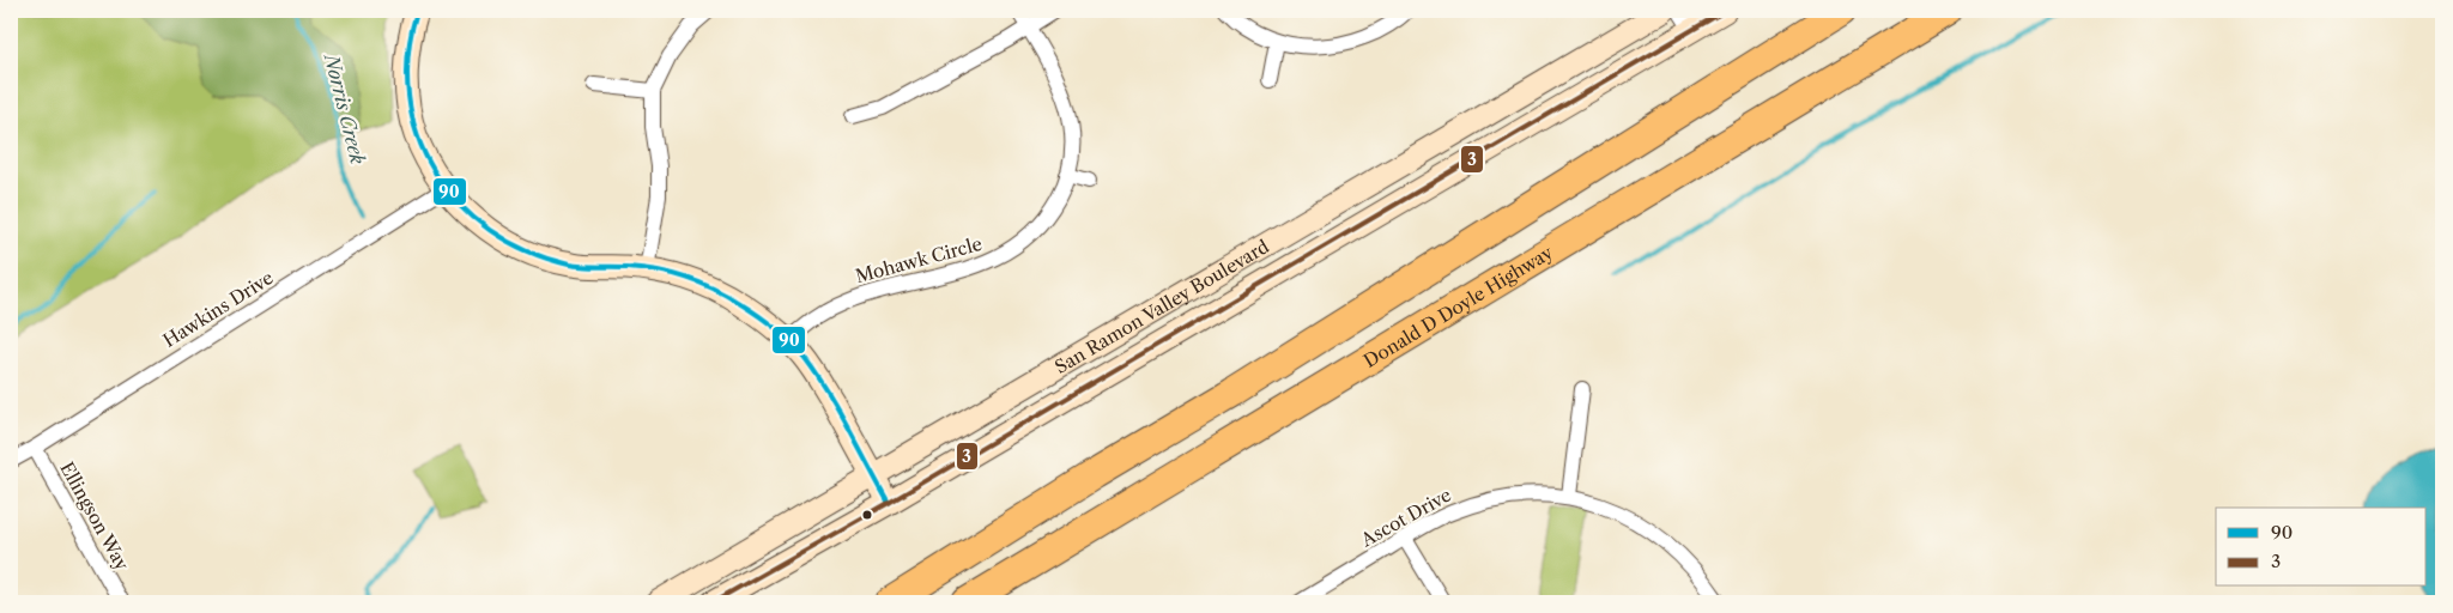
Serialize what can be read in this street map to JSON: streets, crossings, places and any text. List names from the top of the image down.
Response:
{
  "streets": {
    "highway": ["Donald D Doyle Highway"],
    "main road": ["San Ramon Valley Boulevard"],
    "street": [
      "Mohawk Circle",
      "Hawkins Drive",
      "Ellingson Way",
      "Ascot Drive"
    ]
  },
  "crossings": [
    ["Hawkins Drive", "Ellingson Way"]
  ],
  "water": ["Norris Creek"],
  "lines": ["transit line 90", "transit line 3"],
  "legend": ["90", "3"]
}
